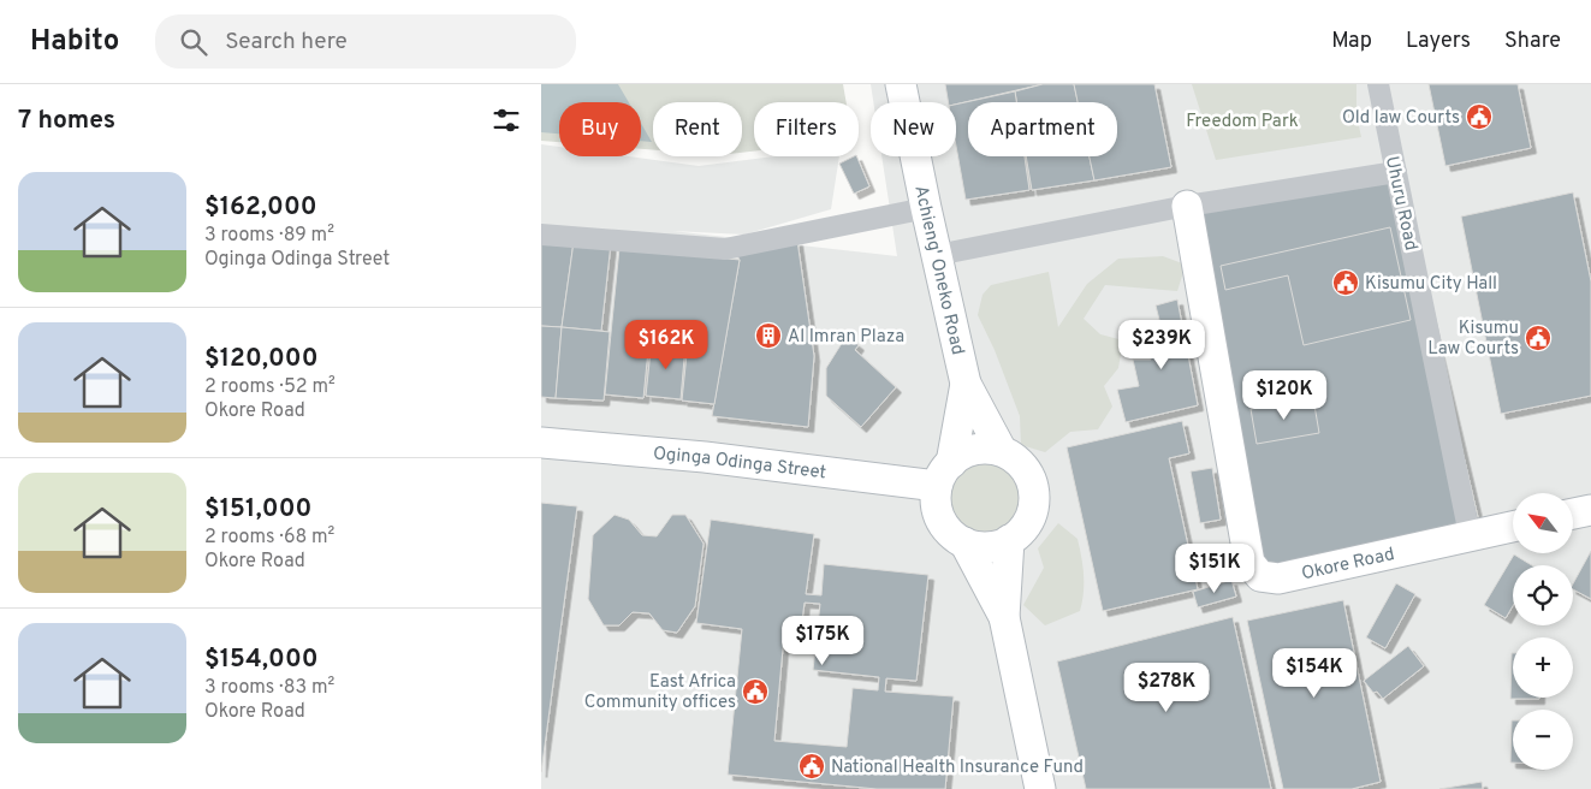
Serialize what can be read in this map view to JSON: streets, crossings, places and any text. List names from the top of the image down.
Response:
{
  "streets": {
    "main road": ["Achieng' Oneko Road", "Oginga Odinga Street", "Okore Road"],
    "street": ["Uhuru Road"]
  },
  "crossings": [
    ["Uhuru Road", "Okore Road"],
    ["Achieng' Oneko Road", "Oginga Odinga Street"]
  ],
  "parks": ["Freedom Park"],
  "places": {
    "public building": [
      "Old law Courts",
      "Kisumu City Hall",
      "Kisumu Law Courts",
      "East Africa Community offices",
      "National Health Insurance Fund"
    ],
    "building": ["Al Imran Plaza"]
  },
  "north": "top left",
  "page": {
    "header": "Habito",
    "search": "Search here",
    "nav": ["Map", "Layers", "Share"],
    "heading": "7 homes",
    "chip": [
      "Buy",
      "Rent",
      "Filters",
      "New",
      "Apartment"
    ],
    "list": [
      {
        "name": "$162,000",
        "note": "3 rooms · 89 m² · Oginga Odinga Street"
      },
      {
        "name": "$120,000",
        "note": "2 rooms · 52 m² · Okore Road"
      },
      {
        "name": "$151,000",
        "note": "2 rooms · 68 m² · Okore Road"
      },
      {
        "name": "$154,000",
        "note": "3 rooms · 83 m² · Okore Road"
      }
    ],
    "price": [
      "$162K",
      "$239K",
      "$120K",
      "$151K",
      "$175K",
      "$154K",
      "$278K"
    ],
    "map_buttons": ["+", "−"]
  }
}
